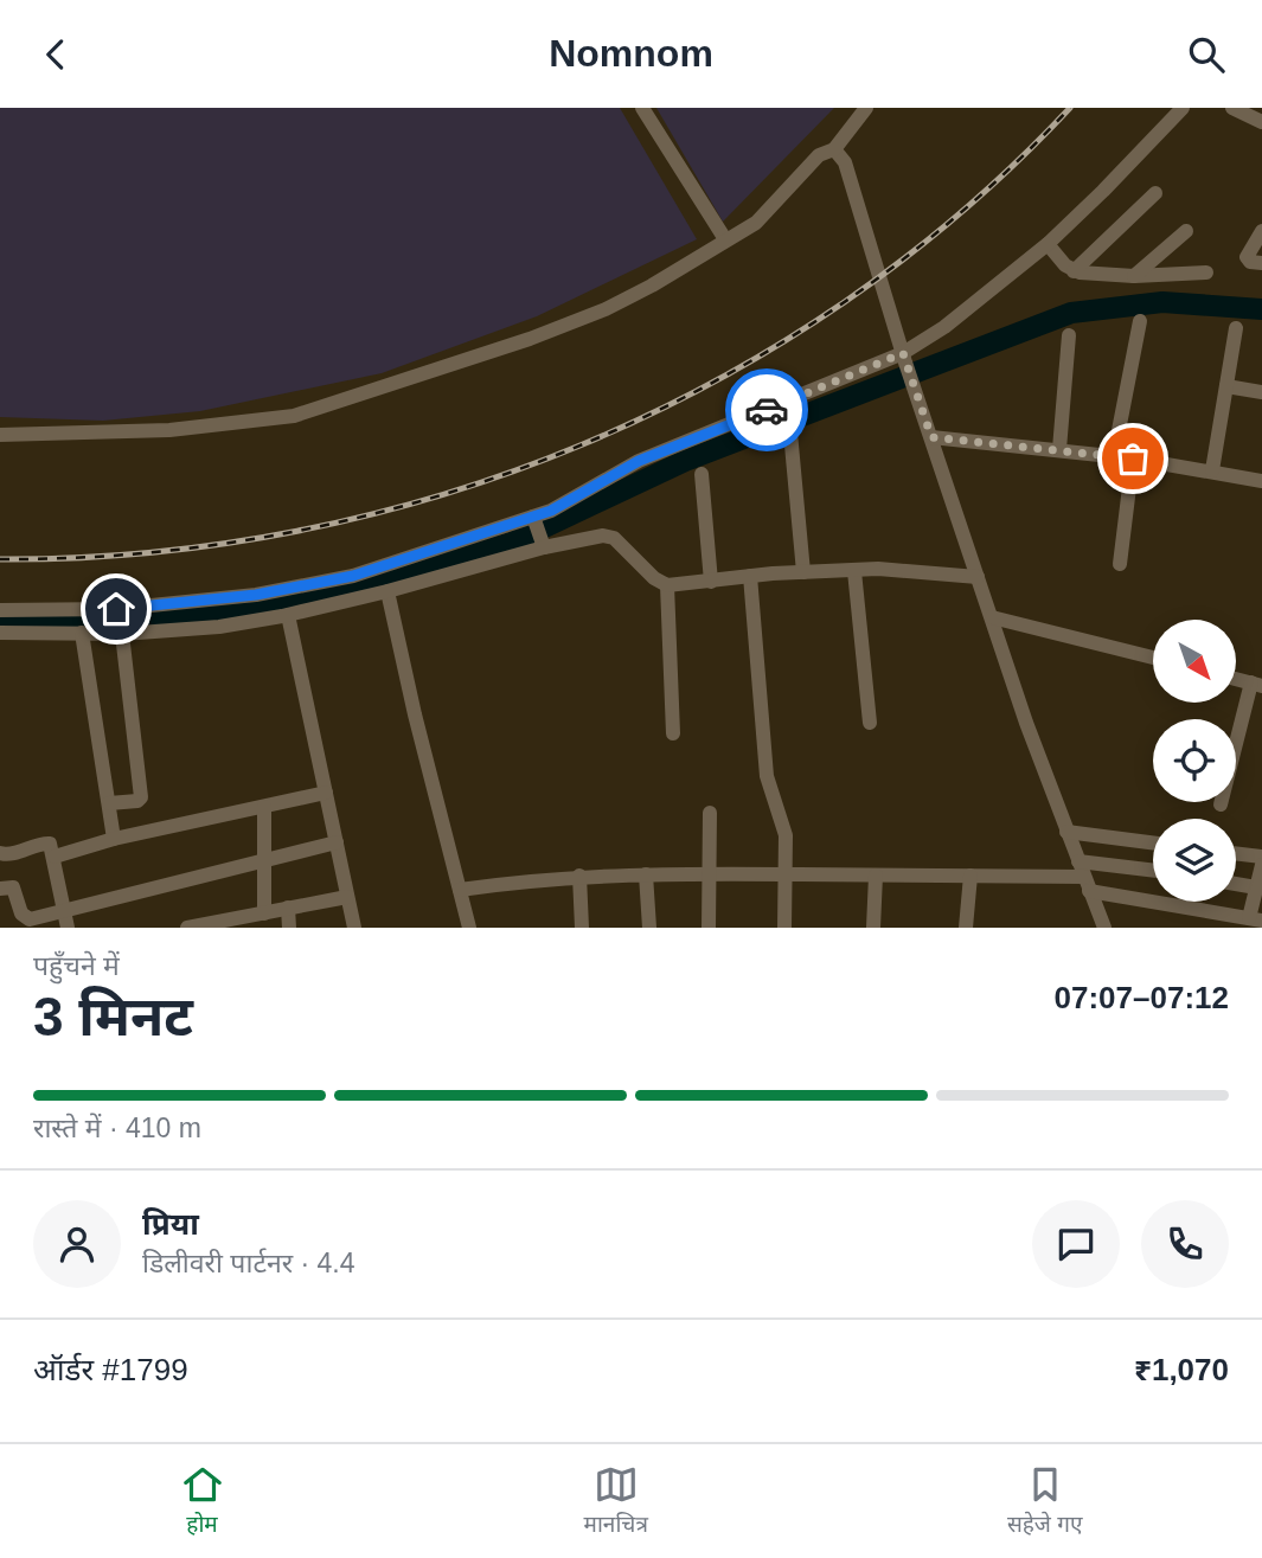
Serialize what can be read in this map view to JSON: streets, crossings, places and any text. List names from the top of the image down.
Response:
{
  "north": "bottom right",
  "page": {
    "header": "Nomnom",
    "heading": ["3 मिनट", "पहुँचने में", "07:07–07:12"],
    "panel": [
      "प्रिया",
      "डिलीवरी पार्टनर · 4.4",
      "ऑर्डर #1799",
      "₹1,070"
    ],
    "bar": "रास्ते में · 410 m",
    "tabs": ["होम", "मानचित्र", "सहेजे गए"]
  }
}
